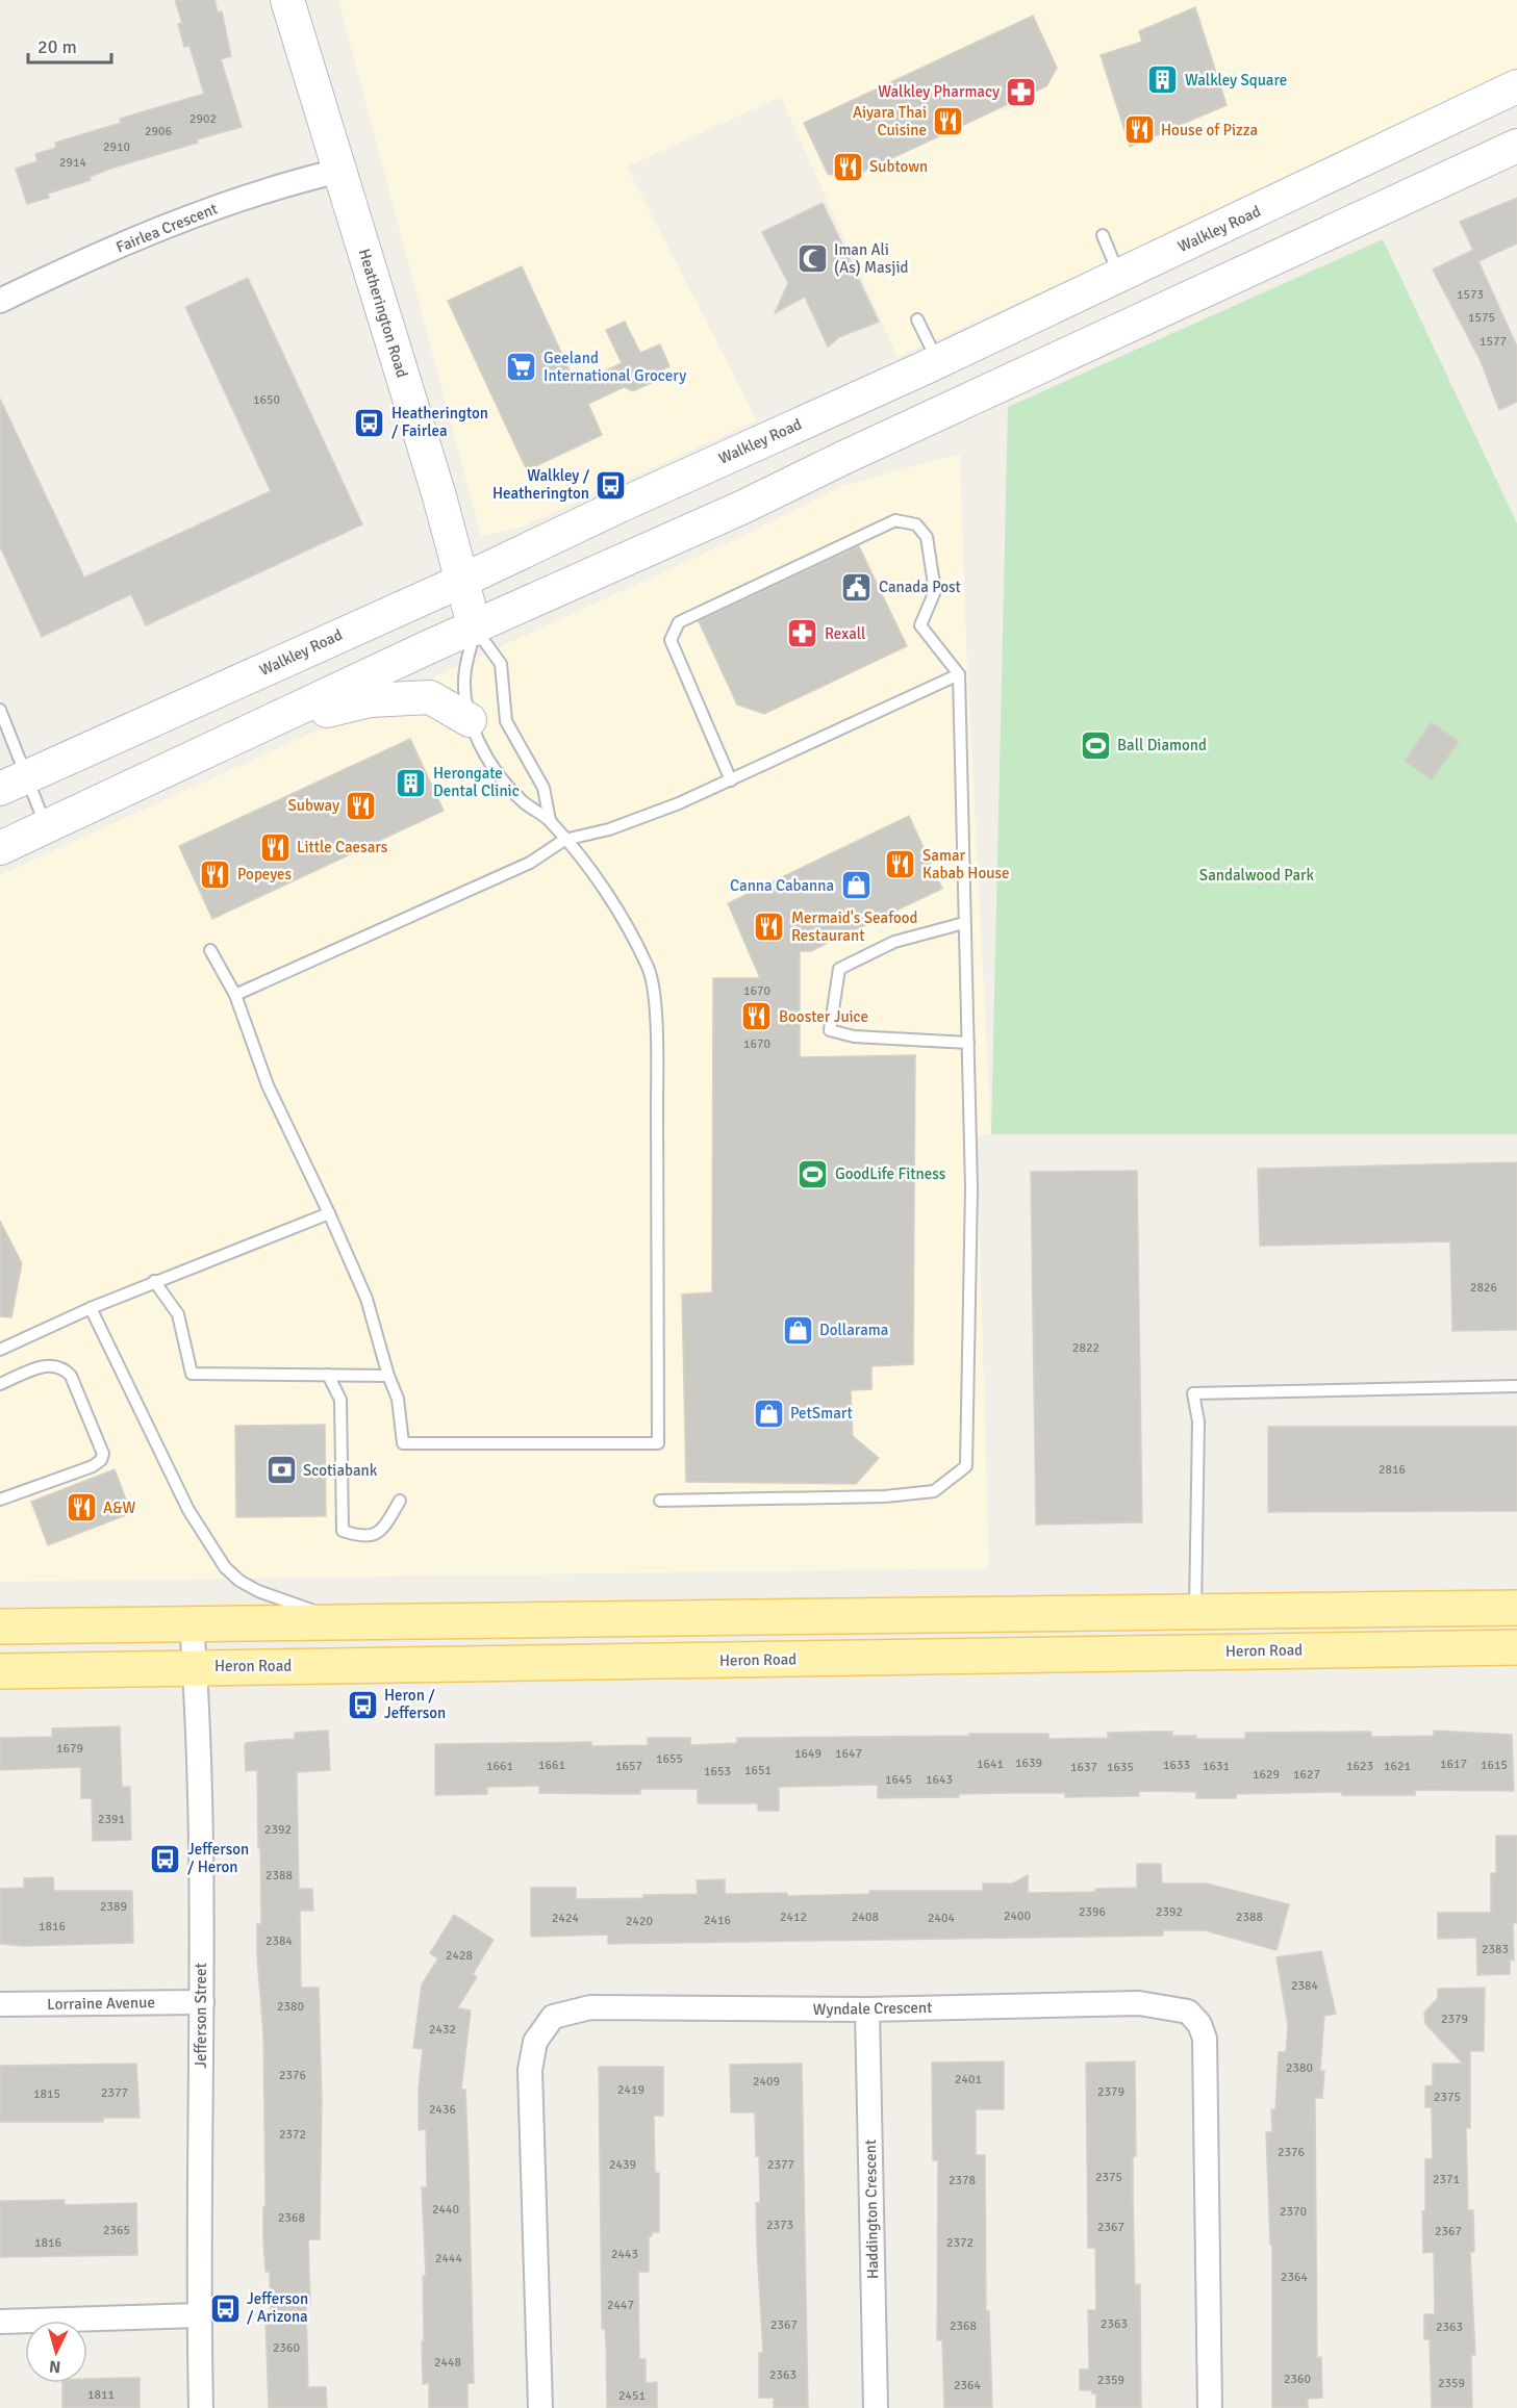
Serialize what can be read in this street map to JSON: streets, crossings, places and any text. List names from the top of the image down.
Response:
{
  "streets": {
    "main road": ["Walkley Road", "Heatherington Road", "Heron Road"],
    "street": [
      "Fairlea Crescent",
      "Lorraine Avenue",
      "Wyndale Crescent",
      "Jefferson Street",
      "Haddington Crescent"
    ]
  },
  "crossings": [
    ["Fairlea Crescent", "Heatherington Road"],
    ["Walkley Road", "Heatherington Road"],
    ["Heron Road", "Jefferson Street"],
    ["Lorraine Avenue", "Jefferson Street"],
    ["Wyndale Crescent", "Haddington Crescent"]
  ],
  "parks": ["Sandalwood Park"],
  "places": {
    "building": ["Walkley Square", "Herongate Dental Clinic"],
    "pharmacy": ["Walkley Pharmacy", "Rexall"],
    "restaurant": [
      "Aiyara Thai Cuisine",
      "House of Pizza",
      "Subtown",
      "Subway",
      "Little Caesars",
      "Samar Kabab House",
      "Popeyes",
      "Mermaid's Seafood Restaurant",
      "Booster Juice",
      "A&W"
    ],
    "mosque": ["Iman Ali (As) Masjid"],
    "supermarket": ["Geeland International Grocery"],
    "bus stop": [
      "Heatherington / Fairlea",
      "Walkley / Heatherington",
      "Heron / Jefferson",
      "Jefferson / Heron",
      "Jefferson / Arizona"
    ],
    "public building": ["Canada Post"],
    "sports": ["Ball Diamond", "GoodLife Fitness"],
    "shop": ["Canna Cabanna", "Dollarama", "PetSmart"],
    "bank": ["Scotiabank"]
  },
  "house_numbers": [
    "2902",
    "2906",
    "2910",
    "2914",
    "1573",
    "1575",
    "1577",
    "1650",
    "1670",
    "1670",
    "2826",
    "2822",
    "2816",
    "1679",
    "1649",
    "1647",
    "1655",
    "1639",
    "1641",
    "1617",
    "1661",
    "1633",
    "1615",
    "1661",
    "1657",
    "1631",
    "1623",
    "1621",
    "1637",
    "1635",
    "1651",
    "1653",
    "1629",
    "1627",
    "1645",
    "1643",
    "2391",
    "2392",
    "2388",
    "2389",
    "2396",
    "2392",
    "2400",
    "2412",
    "2408",
    "2388",
    "2424",
    "2404",
    "2416",
    "2420",
    "1816",
    "2384",
    "2383",
    "2428",
    "2384",
    "2380",
    "2379",
    "2432",
    "2380",
    "2376",
    "2401",
    "2409",
    "2419",
    "2379",
    "2377",
    "1815",
    "2375",
    "2436",
    "2372",
    "2376",
    "2439",
    "2377",
    "2375",
    "2371",
    "2378",
    "2440",
    "2370",
    "2368",
    "2373",
    "2367",
    "2365",
    "2367",
    "1816",
    "2372",
    "2443",
    "2444",
    "2364",
    "2447",
    "2363",
    "2367",
    "2368",
    "2363",
    "2360",
    "2448",
    "2363",
    "2360",
    "2359",
    "2359",
    "2364",
    "1811",
    "2451"
  ],
  "scale_bar": "20 m",
  "north": "bottom"
}
